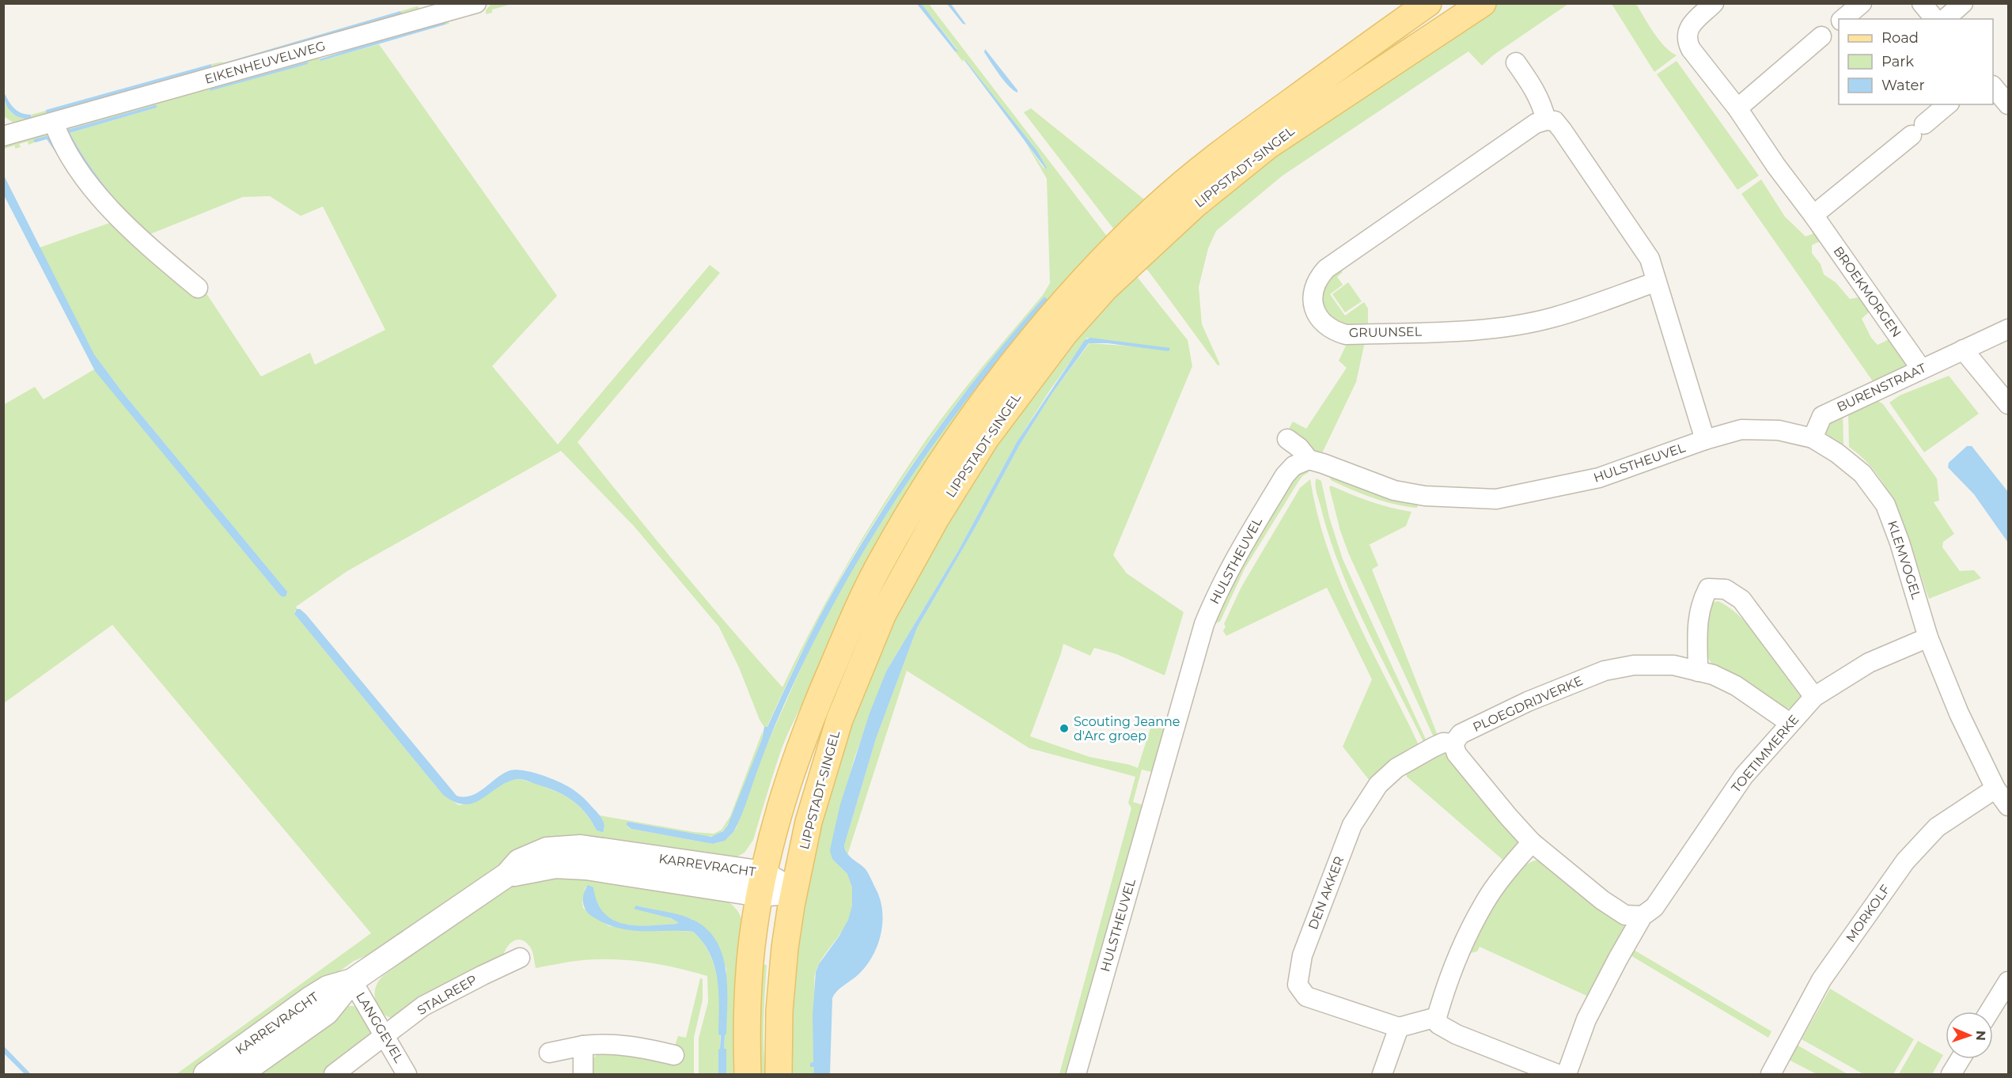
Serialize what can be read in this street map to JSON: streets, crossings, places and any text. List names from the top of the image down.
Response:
{
  "streets": {
    "main road": ["LIPPSTADT-SINGEL"],
    "street": [
      "EIKENHEUVELWEG",
      "BROEKMORGEN",
      "GRUUNSEL",
      "BURENSTRAAT",
      "HULSTHEUVEL",
      "KLEMVOGEL",
      "PLOEGDRIJVERKE",
      "TOETIMMERKE",
      "KARREVRACHT",
      "DEN AKKER",
      "MORKOLF",
      "STALREEP",
      "LANGGEVEL"
    ]
  },
  "crossings": [
    ["LIPPSTADT-SINGEL", "KARREVRACHT"],
    ["BROEKMORGEN", "BURENSTRAAT"],
    ["BURENSTRAAT", "KLEMVOGEL"],
    ["HULSTHEUVEL", "KLEMVOGEL"],
    ["KLEMVOGEL", "TOETIMMERKE"],
    ["KLEMVOGEL", "MORKOLF"],
    ["PLOEGDRIJVERKE", "TOETIMMERKE"],
    ["PLOEGDRIJVERKE", "DEN AKKER"],
    ["KARREVRACHT", "LANGGEVEL"],
    ["STALREEP", "LANGGEVEL"]
  ],
  "places": ["Scouting Jeanne d'Arc groep"],
  "legend": ["Road", "Park", "Water"],
  "north": "right"
}
